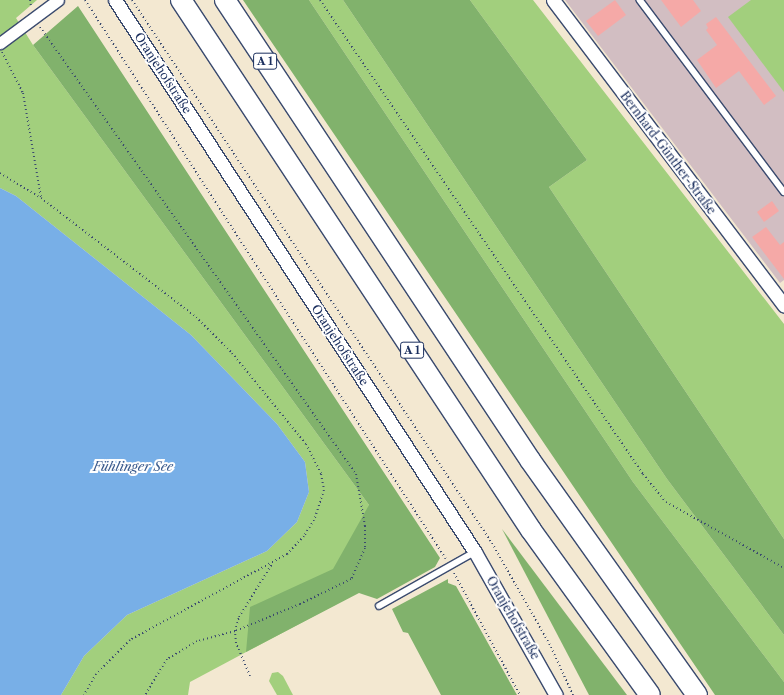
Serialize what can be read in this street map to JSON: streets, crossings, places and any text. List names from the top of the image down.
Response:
{
  "streets": {
    "highway": ["A 1"],
    "street": ["Oranjehofstraße", "Bernhard-Günther-Straße"]
  },
  "water": ["Fühlinger See"]
}
